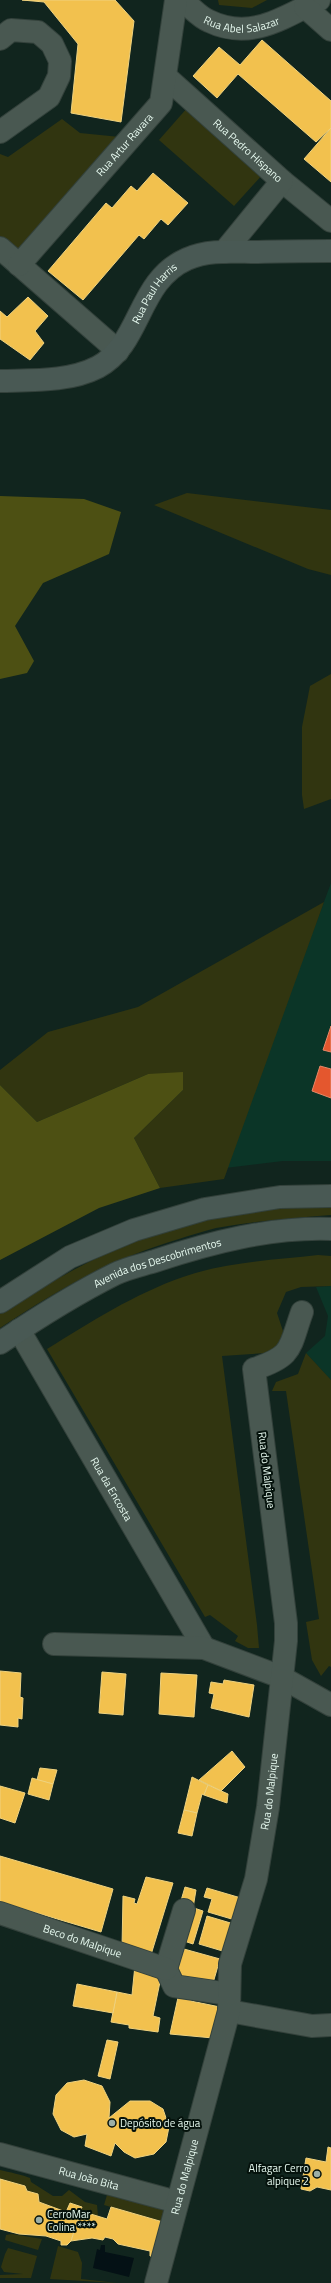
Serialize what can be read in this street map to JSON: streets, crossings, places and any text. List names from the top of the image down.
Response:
{
  "streets": {
    "main road": ["Rua Paul Harris", "Avenida dos Descobrimentos"],
    "street": [
      "Rua Abel Salazar",
      "Rua Artur Ravara",
      "Rua Pedro Hispano",
      "Rua do Malpique",
      "Rua da Encosta",
      "Beco do Malpique",
      "Rua João Bita"
    ]
  },
  "crossings": [
    ["Rua Artur Ravara", "Rua Pedro Hispano"],
    ["Avenida dos Descobrimentos", "Rua da Encosta"],
    ["Rua do Malpique", "Rua João Bita"]
  ],
  "places": ["Depósito de água", "Alfagar Cerro alpique 2", "CerroMar Colina ****"]
}
